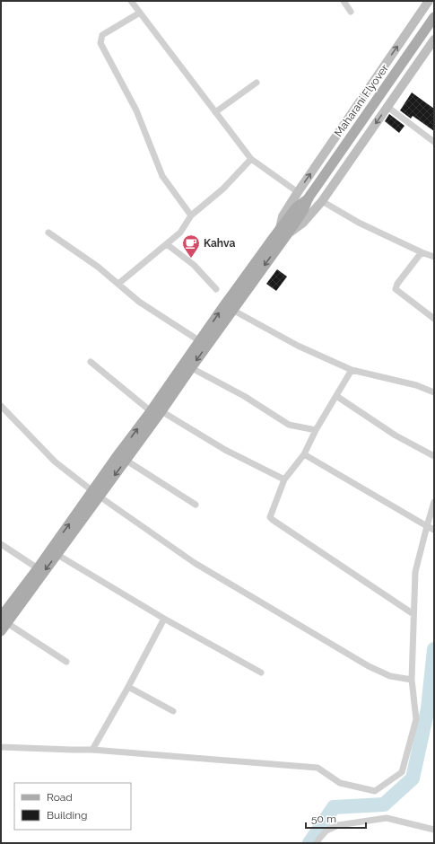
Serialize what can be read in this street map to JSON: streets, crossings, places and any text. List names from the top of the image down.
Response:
{
  "streets": {
    "main road": ["Maharani Flyover"]
  },
  "places": {
    "cafe": ["Kahva"]
  },
  "legend": ["Road", "Building"],
  "scale_bar": "50 m"
}
